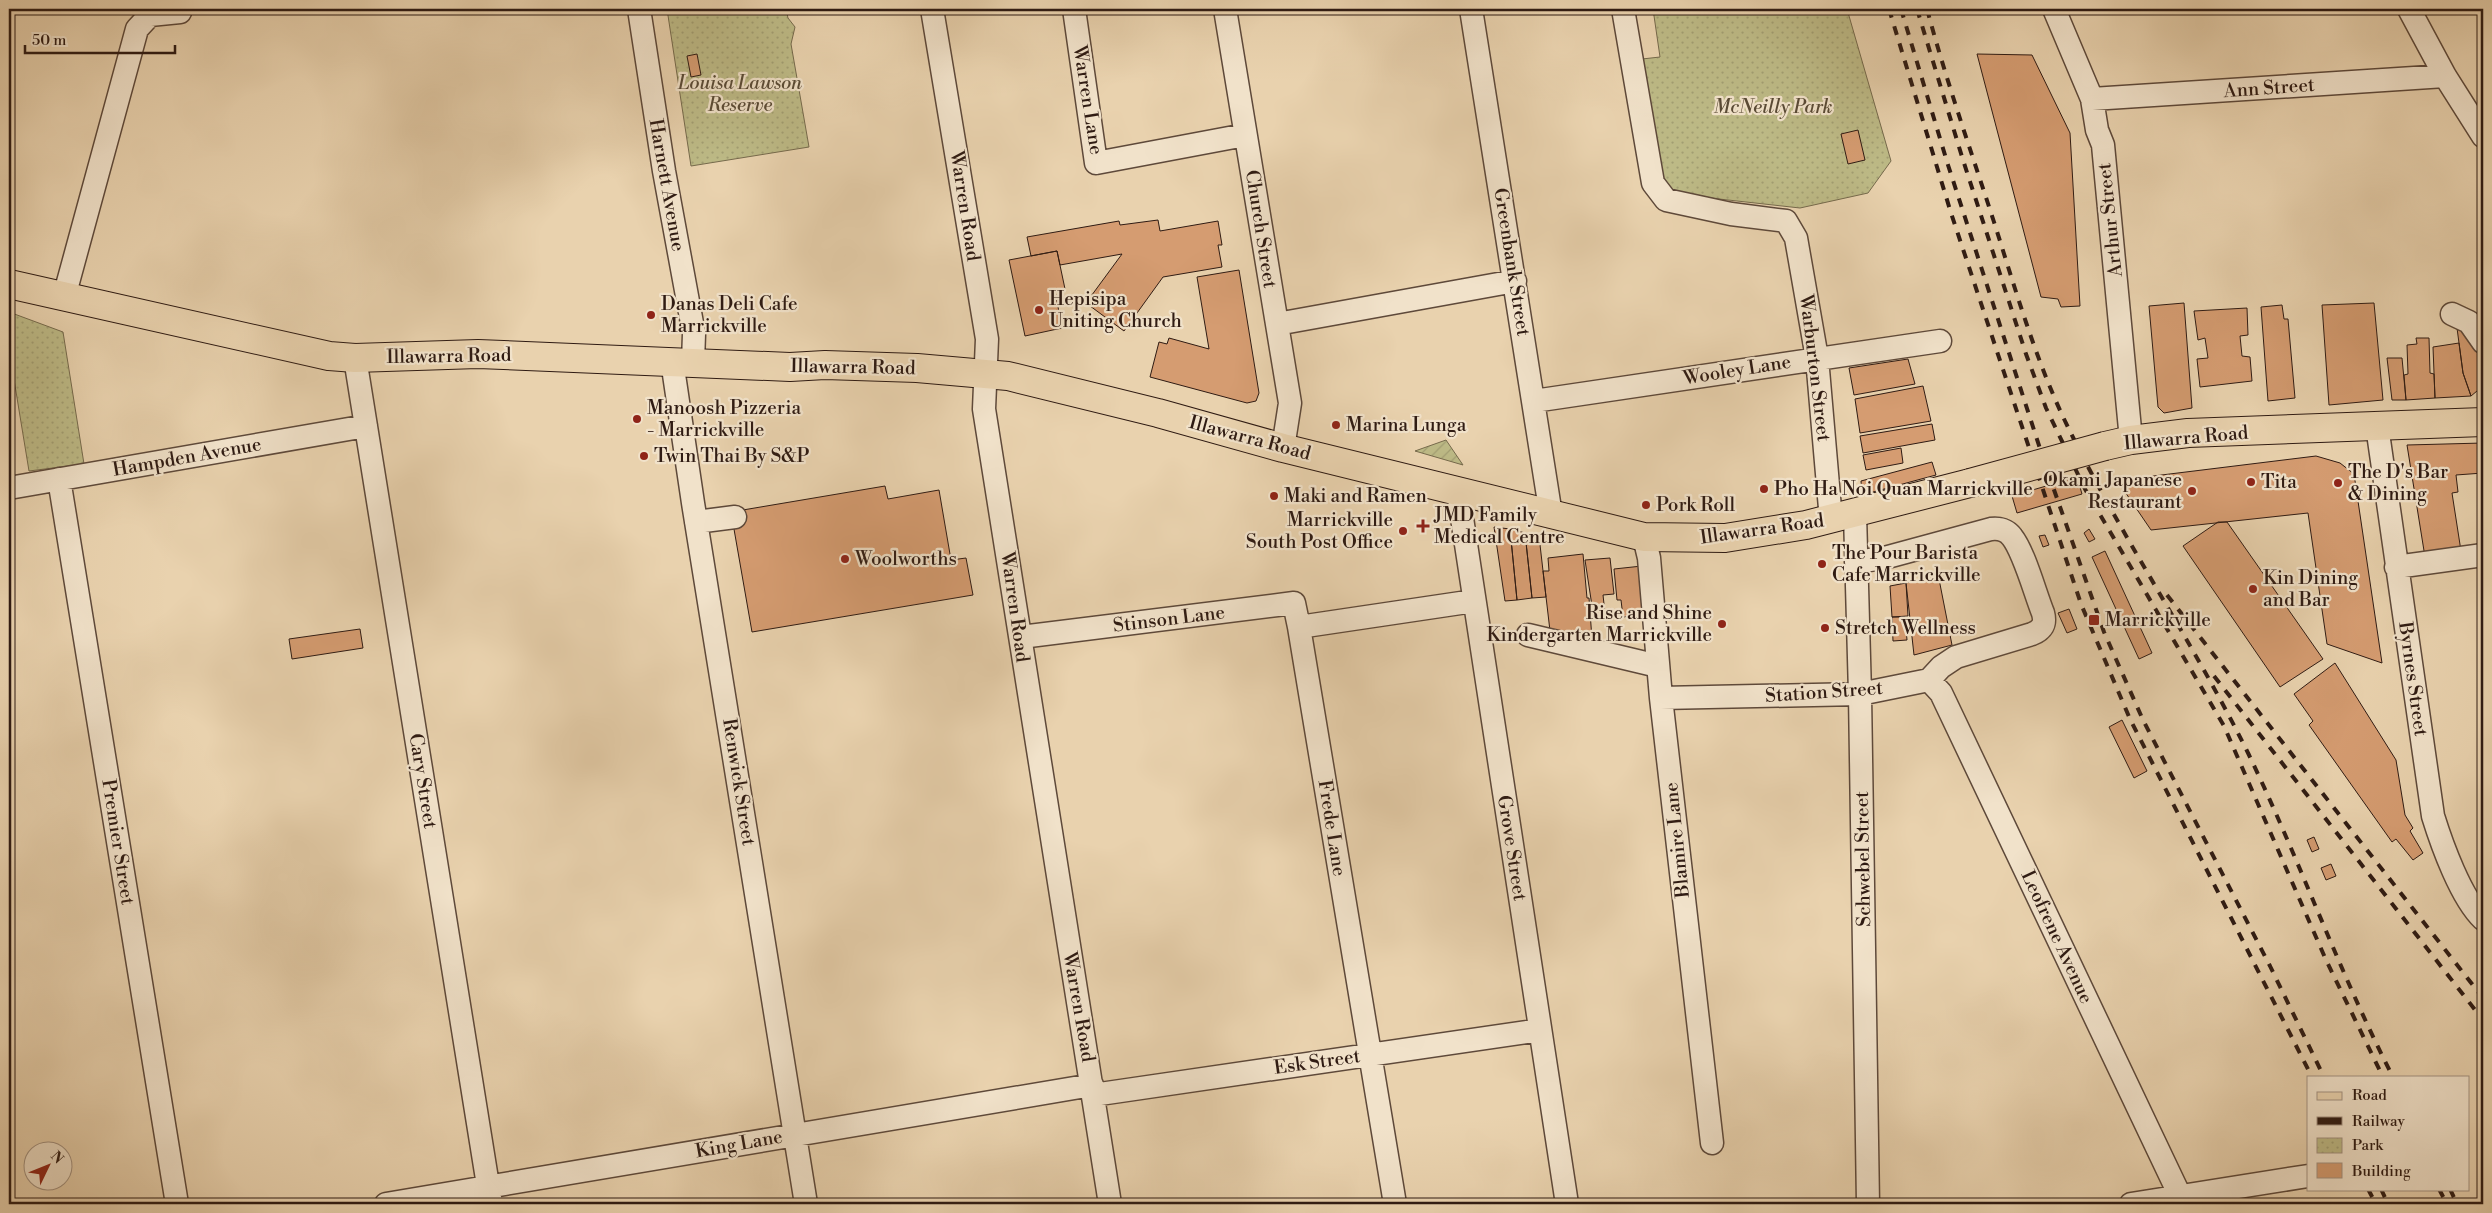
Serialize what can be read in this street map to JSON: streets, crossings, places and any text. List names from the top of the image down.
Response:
{
  "streets": {
    "main road": ["Illawarra Road"],
    "street": [
      "Ann Street",
      "Warren Lane",
      "Harnett Avenue",
      "Warren Road",
      "Arthur Street",
      "Church Street",
      "Greenbank Street",
      "Warburton Street",
      "Wooley Lane",
      "Hampden Avenue",
      "Stinson Lane",
      "Byrnes Street",
      "Station Street",
      "Cary Street",
      "Renwick Street",
      "Frede Lane",
      "Blamire Lane",
      "Premier Street",
      "Grove Street",
      "Schwebel Street",
      "Leofrene Avenue",
      "Esk Street",
      "King Lane"
    ]
  },
  "crossings": [
    ["Ann Street", "Arthur Street"],
    ["Warren Lane", "Church Street"],
    ["Harnett Avenue", "Illawarra Road"],
    ["Harnett Avenue", "Renwick Street"],
    ["Warren Road", "Illawarra Road"],
    ["Warren Road", "Stinson Lane"],
    ["Warren Road", "Esk Street"],
    ["Warren Road", "King Lane"],
    ["Arthur Street", "Illawarra Road"],
    ["Church Street", "Illawarra Road"],
    ["Greenbank Street", "Illawarra Road"],
    ["Greenbank Street", "Wooley Lane"],
    ["Illawarra Road", "Warburton Street"],
    ["Illawarra Road", "Byrnes Street"],
    ["Illawarra Road", "Cary Street"],
    ["Illawarra Road", "Renwick Street"],
    ["Illawarra Road", "Blamire Lane"],
    ["Illawarra Road", "Grove Street"],
    ["Illawarra Road", "Schwebel Street"],
    ["Warburton Street", "Wooley Lane"],
    ["Warburton Street", "Schwebel Street"],
    ["Hampden Avenue", "Cary Street"],
    ["Hampden Avenue", "Premier Street"],
    ["Stinson Lane", "Frede Lane"],
    ["Station Street", "Blamire Lane"],
    ["Station Street", "Schwebel Street"],
    ["Station Street", "Leofrene Avenue"],
    ["Cary Street", "King Lane"],
    ["Renwick Street", "King Lane"],
    ["Frede Lane", "Esk Street"],
    ["Grove Street", "Esk Street"],
    ["Esk Street", "King Lane"]
  ],
  "parks": ["Louisa Lawson Reserve", "McNeilly Park"],
  "places": {
    "other": [
      "Hepisipa Uniting Church",
      "Danas Deli Cafe Marrickville",
      "Manoosh Pizzeria - Marrickville",
      "Marina Lunga",
      "Twin Thai By S&P",
      "Tita",
      "The D's Bar & Dining",
      "Pho Ha Noi Quan Marrickville",
      "Okami Japanese Restaurant",
      "Maki and Ramen",
      "Pork Roll",
      "Marrickville South Post Office",
      "Woolworths",
      "The Pour Barista Cafe Marrickville",
      "Kin Dining and Bar",
      "Rise and Shine Kindergarten Marrickville",
      "Stretch Wellness"
    ],
    "health": ["JMD Family Medical Centre"],
    "transit": ["Marrickville"]
  },
  "legend": [
    "Road",
    "Railway",
    "Park",
    "Building"
  ],
  "scale_bar": "50 m",
  "north": "top right"
}
